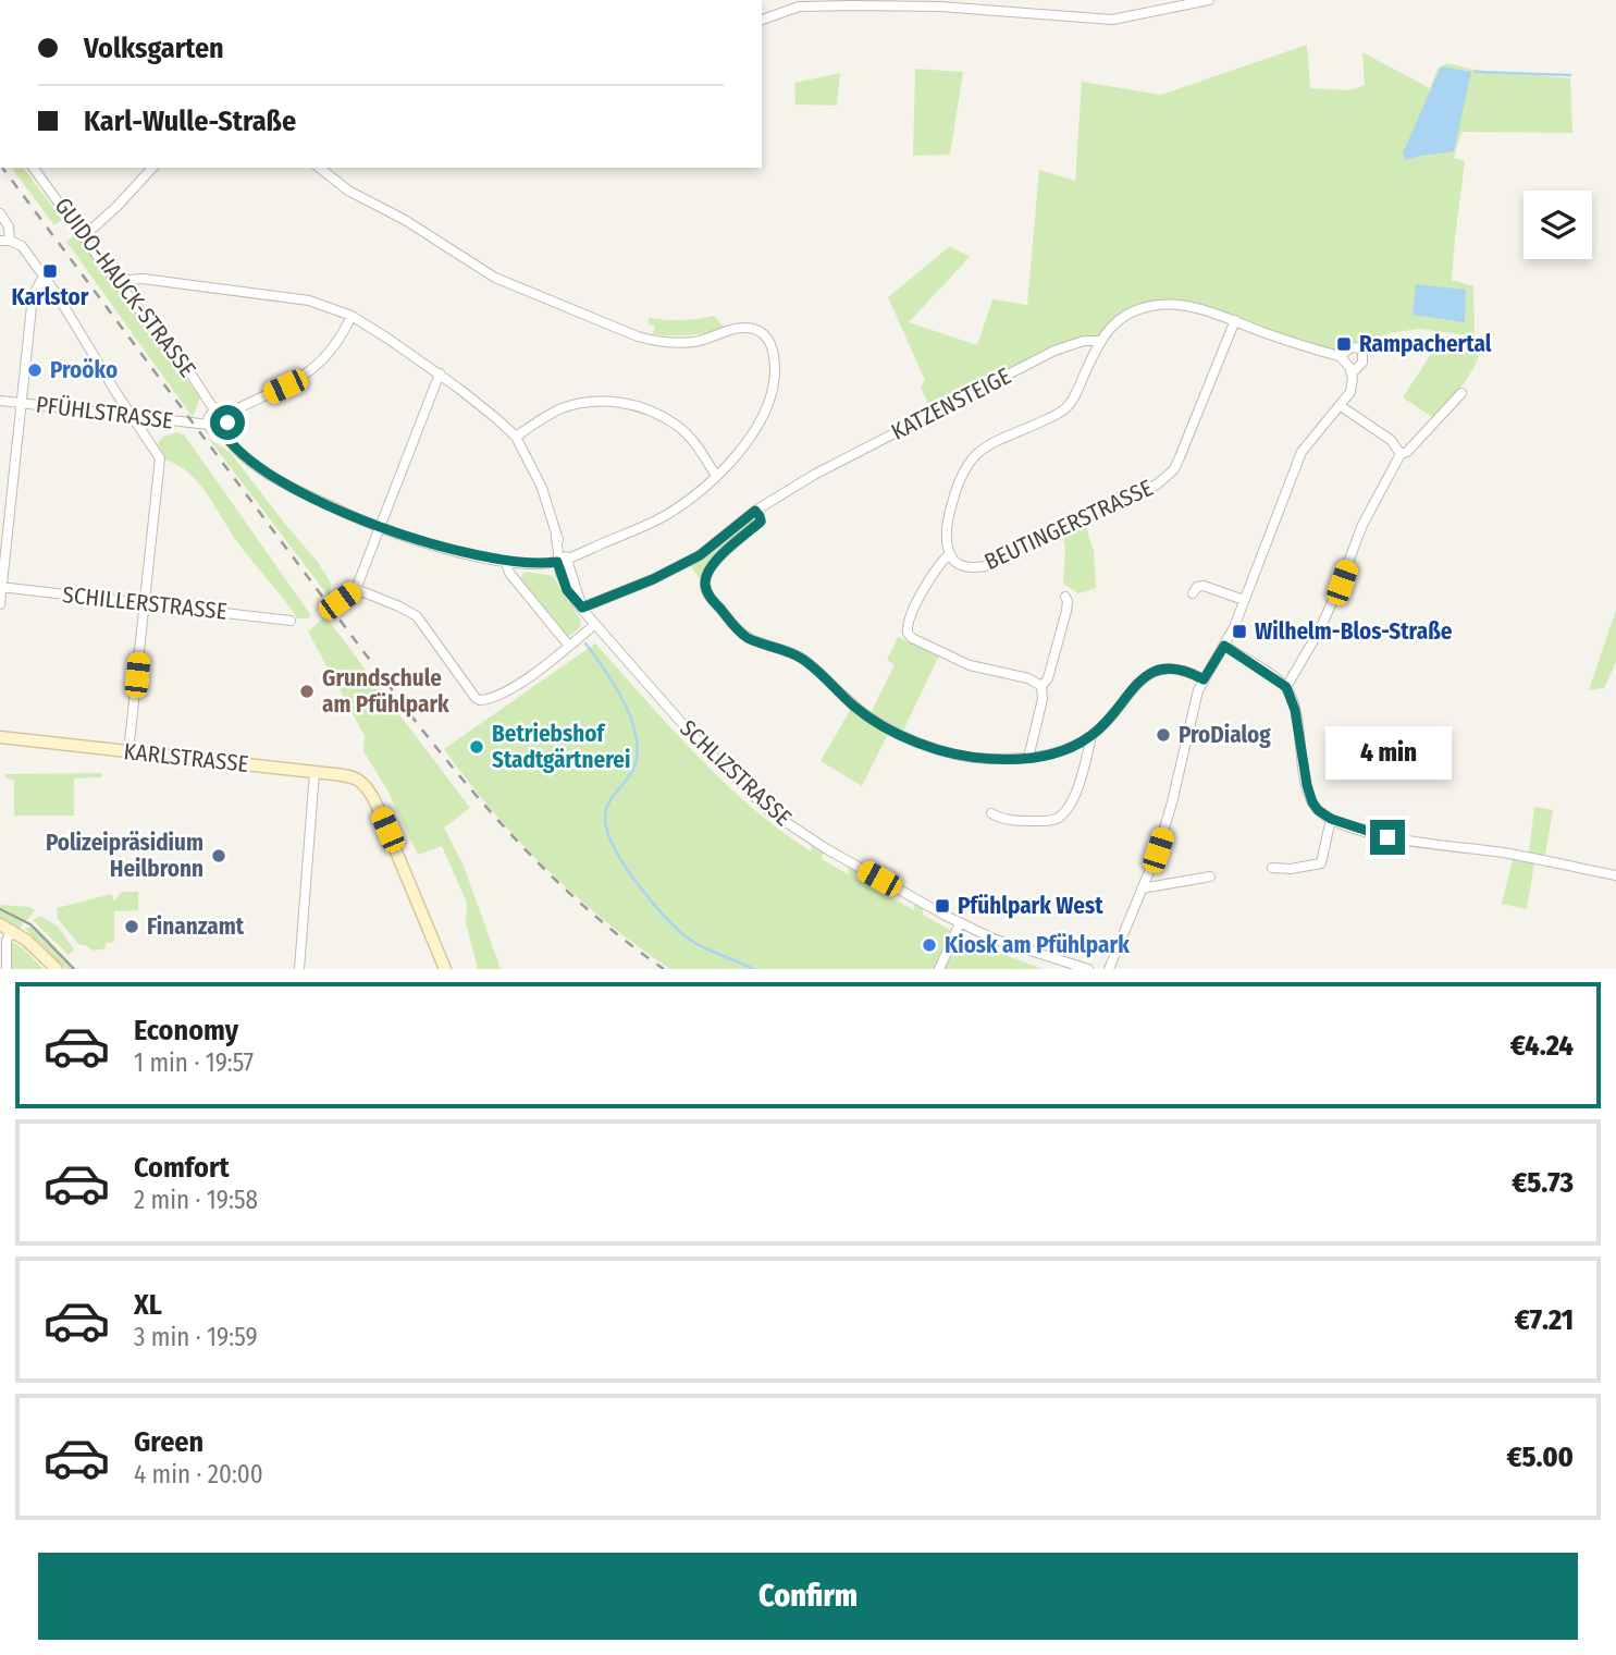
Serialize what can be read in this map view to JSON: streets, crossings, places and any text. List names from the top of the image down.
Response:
{
  "streets": {
    "street": [
      "GUIDO-HAUCK-STRASSE",
      "KATZENSTEIGE",
      "PFÜHLSTRASSE",
      "BEUTINGERSTRASSE",
      "SCHILLERSTRASSE",
      "KARLSTRASSE",
      "SCHLIZSTRASSE"
    ]
  },
  "crossings": [
    ["GUIDO-HAUCK-STRASSE", "PFÜHLSTRASSE"],
    ["KATZENSTEIGE", "BEUTINGERSTRASSE"],
    ["KATZENSTEIGE", "SCHLIZSTRASSE"]
  ],
  "places": {
    "transit": [
      "Karlstor",
      "Rampachertal",
      "Wilhelm-Blos-Straße",
      "Pfühlpark West"
    ],
    "other": [
      "Proöko",
      "Grundschule am Pfühlpark",
      "ProDialog",
      "Betriebshof Stadtgärtnerei",
      "Polizeipräsidium Heilbronn",
      "Finanzamt",
      "Kiosk am Pfühlpark"
    ]
  },
  "page": {
    "banner": ["Volksgarten", "Karl-Wulle-Straße"],
    "bubble": "4 min",
    "list": [
      {
        "name": "Economy",
        "note": "1 min · 19:57",
        "value": "€4.24"
      },
      {
        "name": "Comfort",
        "note": "2 min · 19:58",
        "value": "€5.73"
      },
      {
        "name": "XL",
        "note": "3 min · 19:59",
        "value": "€7.21"
      },
      {
        "name": "Green",
        "note": "4 min · 20:00",
        "value": "€5.00"
      }
    ],
    "buttons": "Confirm"
  }
}
